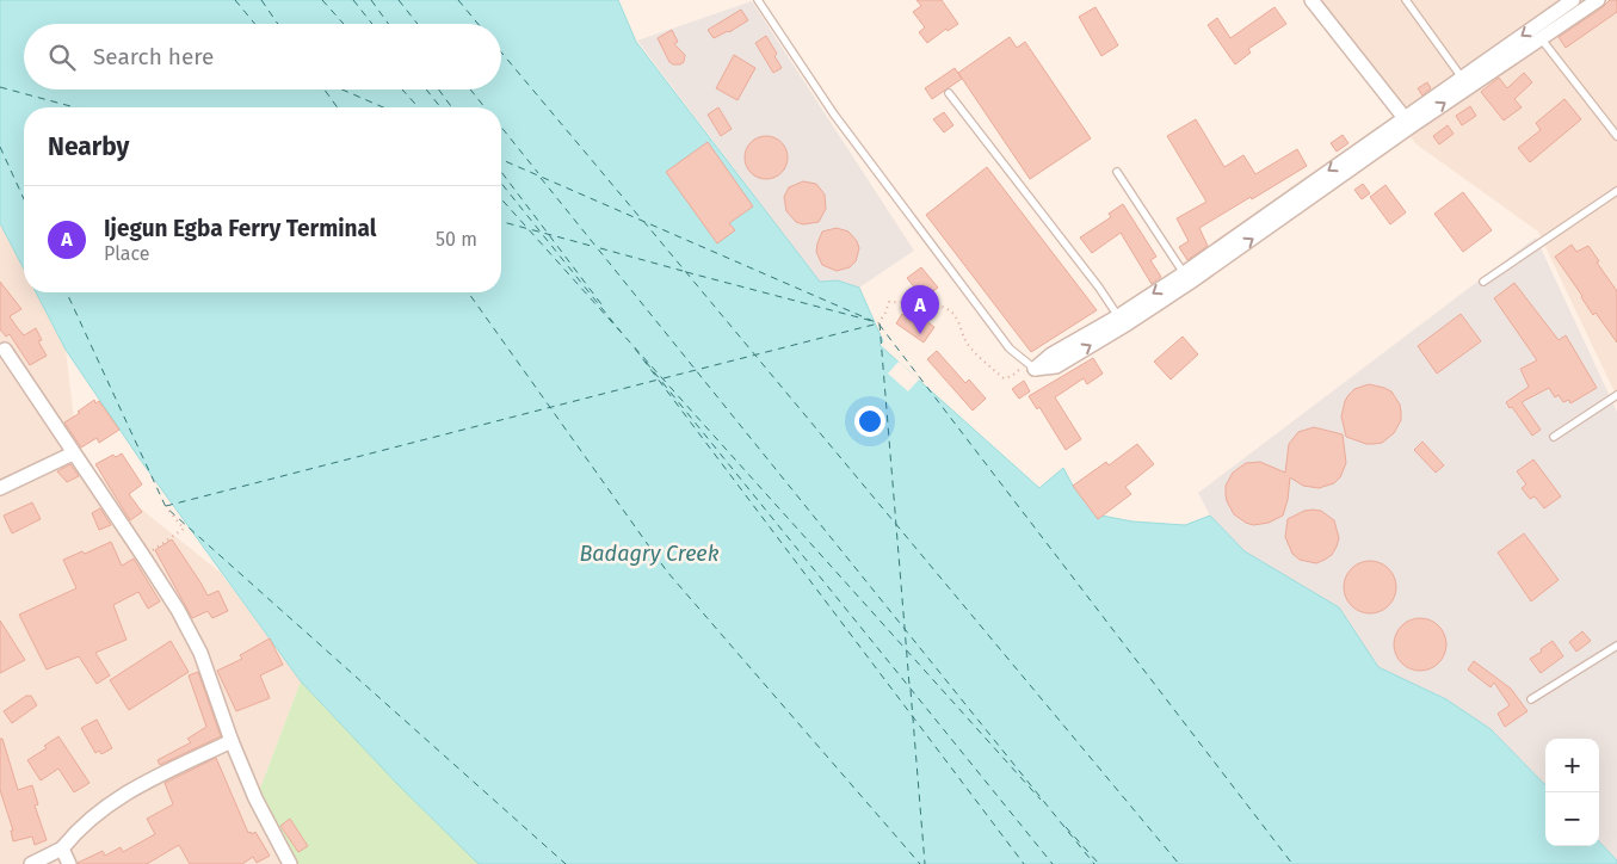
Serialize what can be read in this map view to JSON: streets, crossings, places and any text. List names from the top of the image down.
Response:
{
  "water": ["Badagry Creek"],
  "page": {
    "search": "Search here",
    "heading": "Nearby",
    "list": [
      {
        "mark": "A",
        "name": "Ijegun Egba Ferry Terminal",
        "note": "Place",
        "value": "50 m"
      }
    ],
    "pins": "A",
    "map_buttons": ["+", "−"]
  }
}
